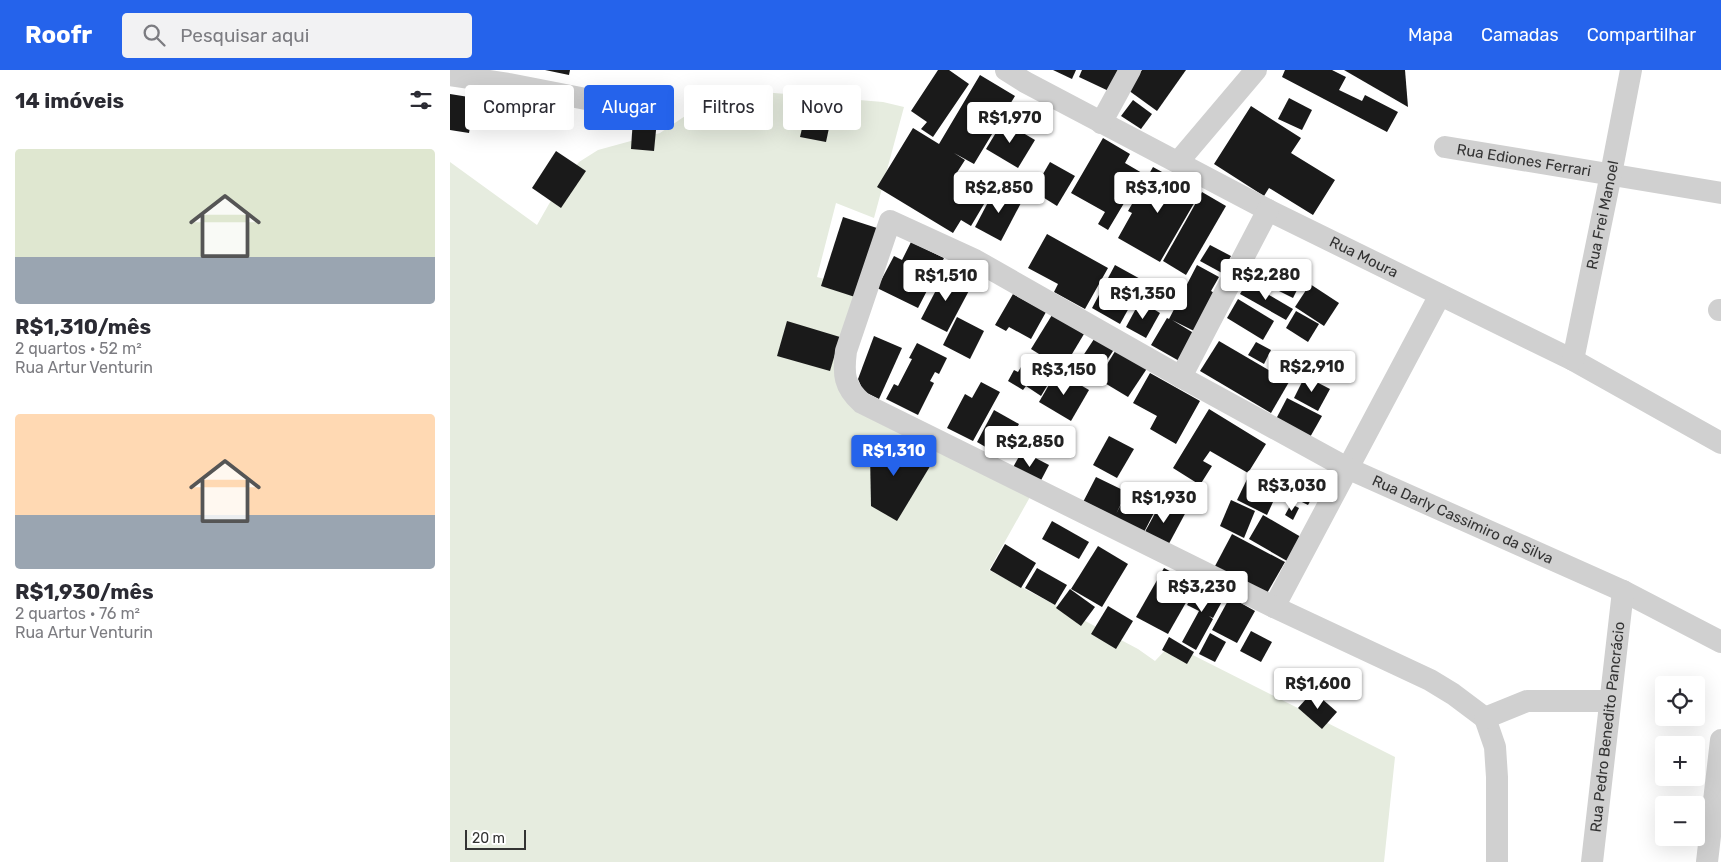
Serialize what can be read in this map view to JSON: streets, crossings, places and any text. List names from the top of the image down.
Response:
{
  "streets": {
    "street": [
      "Rua Ediones Ferrari",
      "Rua Frei Manoel",
      "Rua Moura",
      "Rua Darly Cassimiro da Silva",
      "Rua Pedro Benedito Pancrácio"
    ]
  },
  "crossings": [
    ["Rua Ediones Ferrari", "Rua Frei Manoel"],
    ["Rua Frei Manoel", "Rua Moura"],
    ["Rua Darly Cassimiro da Silva", "Rua Pedro Benedito Pancrácio"]
  ],
  "scale_bar": "20 m",
  "page": {
    "header": "Roofr",
    "search": "Pesquisar aqui",
    "nav": ["Mapa", "Camadas", "Compartilhar"],
    "heading": "14 imóveis",
    "chip": [
      "Comprar",
      "Alugar",
      "Filtros",
      "Novo"
    ],
    "price": [
      "R$1,970",
      "R$2,850",
      "R$3,100",
      "R$2,280",
      "R$1,510",
      "R$1,350",
      "R$2,910",
      "R$3,150",
      "R$2,850",
      "R$1,310",
      "R$3,030",
      "R$1,930",
      "R$3,230",
      "R$1,600"
    ],
    "list": [
      {
        "name": "R$1,310/mês",
        "note": "2 quartos · 52 m² · Rua Artur Venturin"
      },
      {
        "name": "R$1,930/mês",
        "note": "2 quartos · 76 m² · Rua Artur Venturin"
      }
    ],
    "map_buttons": ["+", "−"],
    "scale": "20 m"
  }
}
